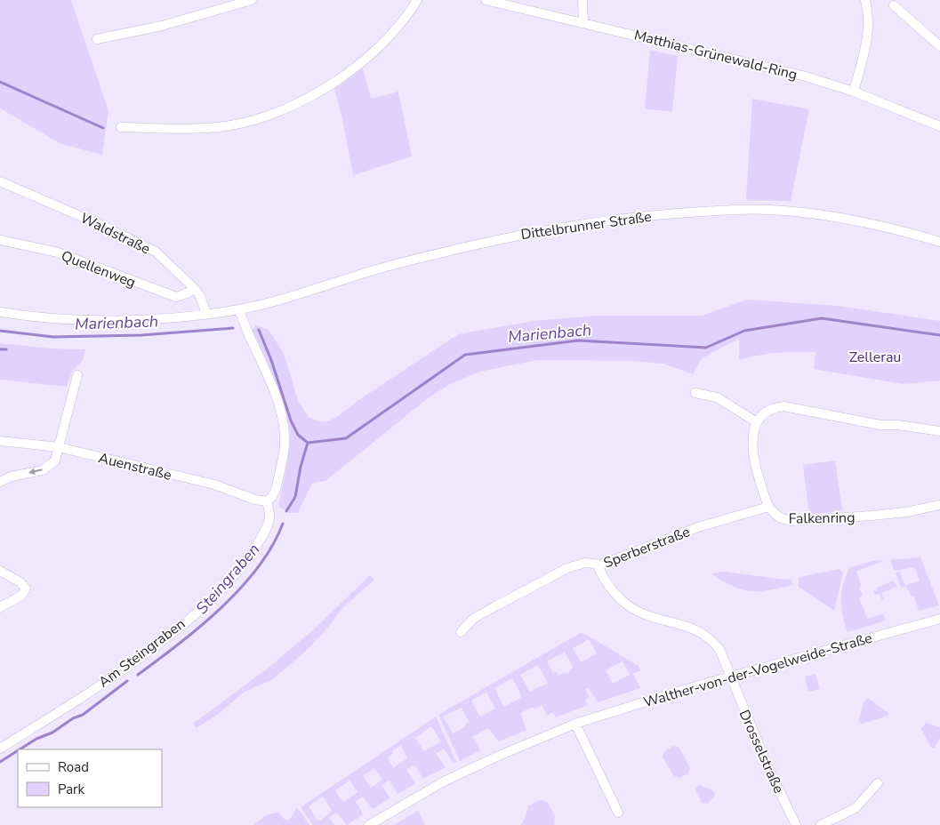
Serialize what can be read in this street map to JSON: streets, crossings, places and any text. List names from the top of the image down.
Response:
{
  "streets": {
    "street": [
      "Matthias-Grünewald-Ring",
      "Dittelbrunner Straße",
      "Waldstraße",
      "Quellenweg",
      "Auenstraße",
      "Falkenring",
      "Sperberstraße",
      "Am Steingraben",
      "Walther-von-der-Vogelweide-Straße",
      "Drosselstraße"
    ]
  },
  "crossings": [
    ["Dittelbrunner Straße", "Waldstraße"],
    ["Waldstraße", "Quellenweg"],
    ["Auenstraße", "Am Steingraben"],
    ["Falkenring", "Sperberstraße"],
    ["Sperberstraße", "Drosselstraße"],
    ["Walther-von-der-Vogelweide-Straße", "Drosselstraße"]
  ],
  "water": ["Marienbach", "Steingraben"],
  "parks": ["Zellerau"],
  "legend": ["Road", "Park"]
}
